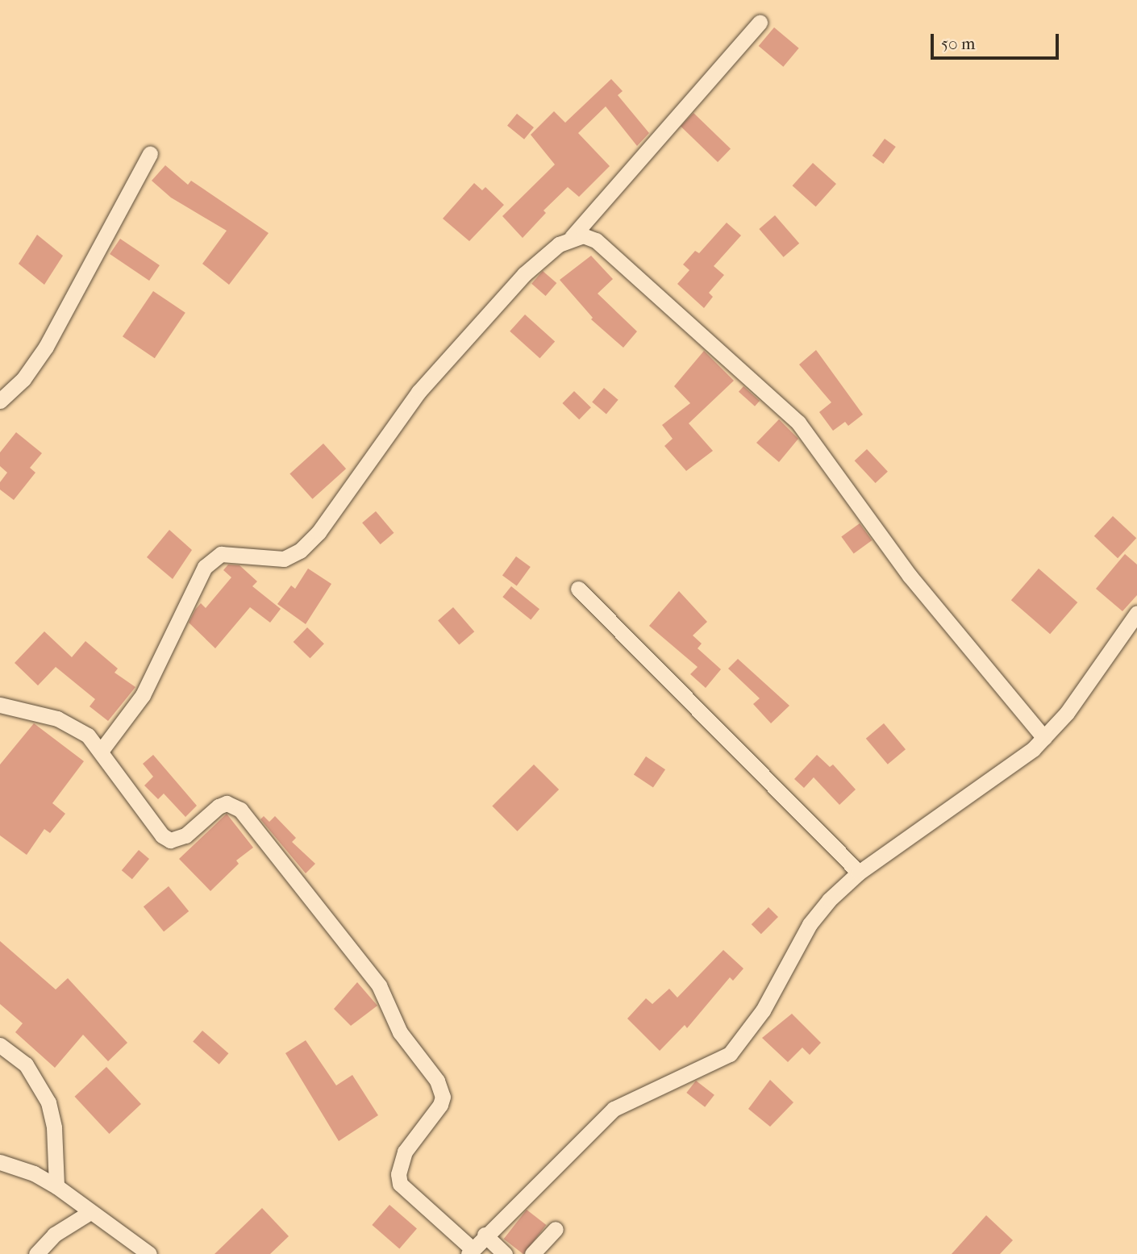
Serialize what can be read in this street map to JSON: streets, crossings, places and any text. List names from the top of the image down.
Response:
{
  "scale_bar": "50 m"
}
